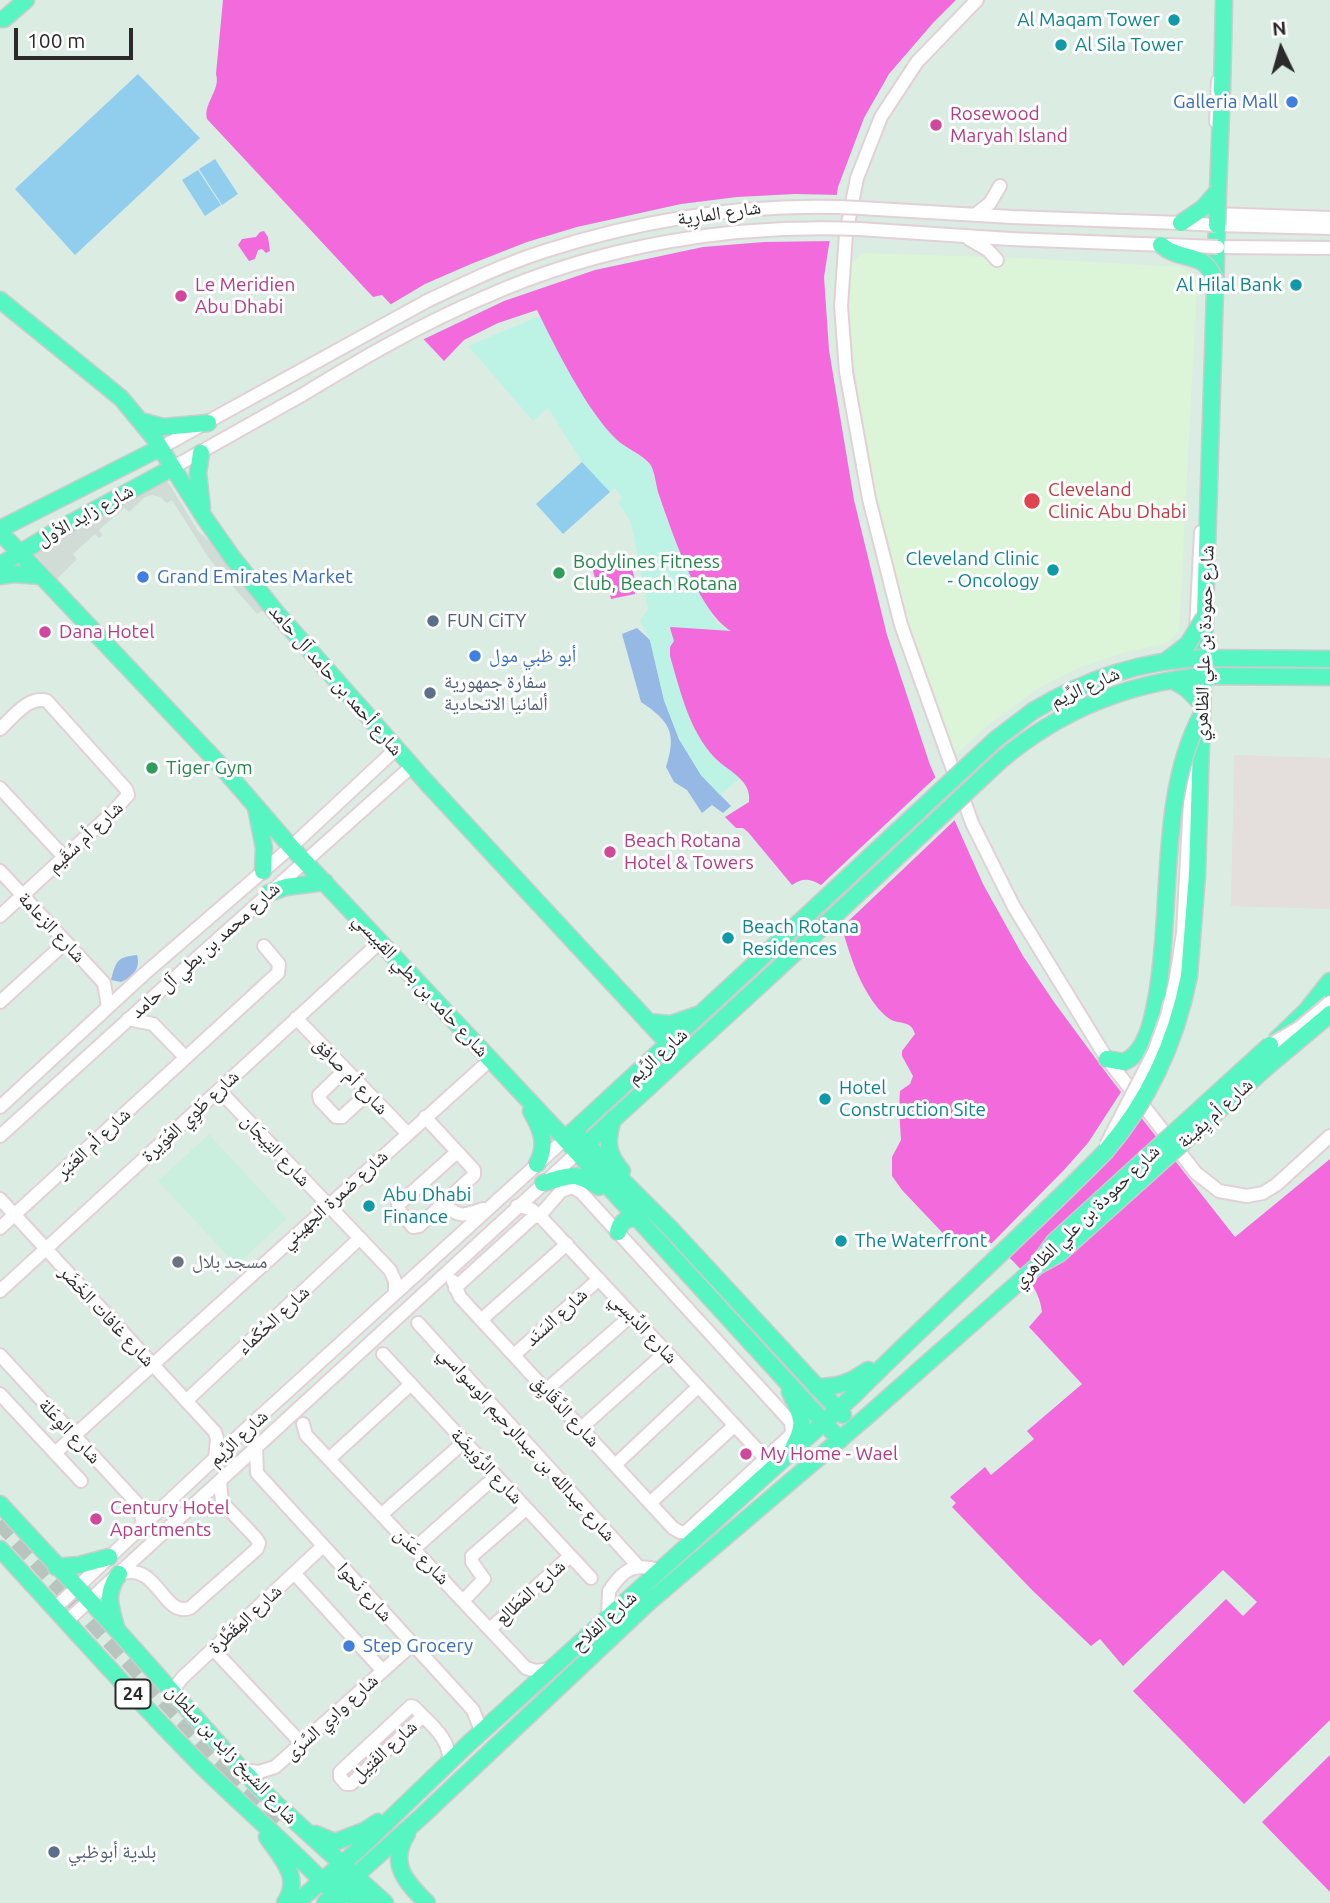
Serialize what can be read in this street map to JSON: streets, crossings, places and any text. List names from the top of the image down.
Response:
{
  "streets": {
    "main road": [
      "شارع زايد الأول",
      "شارع حمودة بن علي الظاهري",
      "شارع أحمد بن حامد آل حامد",
      "شارع الرِّيم",
      "شارع حامد بن بطي القبيسي",
      "شارع أم يِفينة",
      "شارع الفلاح",
      "24",
      "شارع الشيخ زايد بن سلطان"
    ],
    "street": [
      "شارع المارِية",
      "شارع أم سُقَيم",
      "شارع الزعامة",
      "شارع محمد بن بطي آل حامد",
      "شارع أم صافِق",
      "شارع طَوِي العُوَيرة",
      "شارع أم العَنبَر",
      "شارع التِيجَان",
      "شارع ضمرة الجهيني",
      "شارع غافات الخَضَر",
      "شارع السَنَد",
      "شارع الحُكَماء",
      "شارع الدِّبسِي",
      "شارع الدَّقَايِق",
      "شارع الوِعَلة",
      "شارع عبدالله بن عبدالرحيم الوسواسي",
      "شارع الرُّوَيضَة",
      "شارع عَدَن",
      "شارع نَحوا",
      "شارع المَطَالِع",
      "شارع المِقَطَّرة",
      "شارع وادِي السَّرَى",
      "شارع الفَتِيل"
    ]
  },
  "crossings": [
    ["شارع المارِية", "شارع زايد الأول"],
    ["شارع المارِية", "شارع حمودة بن علي الظاهري"],
    ["شارع المارِية", "شارع أحمد بن حامد آل حامد"],
    ["شارع زايد الأول", "شارع أحمد بن حامد آل حامد"],
    ["شارع زايد الأول", "شارع حامد بن بطي القبيسي"],
    ["شارع حمودة بن علي الظاهري", "شارع الرِّيم"],
    ["شارع حمودة بن علي الظاهري", "شارع أم يِفينة"],
    ["شارع حمودة بن علي الظاهري", "شارع الفلاح"],
    ["شارع أحمد بن حامد آل حامد", "شارع الرِّيم"],
    ["شارع أحمد بن حامد آل حامد", "شارع محمد بن بطي آل حامد"],
    ["شارع الرِّيم", "شارع حامد بن بطي القبيسي"],
    ["شارع الرِّيم", "شارع التِيجَان"],
    ["شارع الرِّيم", "شارع الدِّبسِي"],
    ["شارع الرِّيم", "شارع الشيخ زايد بن سلطان"],
    ["شارع أم سُقَيم", "شارع الزعامة"],
    ["شارع محمد بن بطي آل حامد", "شارع حامد بن بطي القبيسي"],
    ["شارع حامد بن بطي القبيسي", "شارع طَوِي العُوَيرة"],
    ["شارع حامد بن بطي القبيسي", "شارع ضمرة الجهيني"],
    ["شارع حامد بن بطي القبيسي", "شارع الفلاح"],
    ["شارع أم صافِق", "شارع طَوِي العُوَيرة"],
    ["شارع أم صافِق", "شارع ضمرة الجهيني"],
    ["شارع طَوِي العُوَيرة", "شارع التِيجَان"],
    ["شارع طَوِي العُوَيرة", "شارع غافات الخَضَر"],
    ["شارع أم العَنبَر", "شارع غافات الخَضَر"],
    ["شارع التِيجَان", "شارع ضمرة الجهيني"],
    ["شارع التِيجَان", "شارع الحُكَماء"],
    ["شارع ضمرة الجهيني", "شارع غافات الخَضَر"],
    ["شارع ضمرة الجهيني", "شارع الوِعَلة"],
    ["شارع غافات الخَضَر", "شارع الحُكَماء"],
    ["شارع السَنَد", "شارع الدِّبسِي"],
    ["شارع السَنَد", "شارع الدَّقَايِق"],
    ["شارع الدَّقَايِق", "شارع الفلاح"],
    ["شارع الرُّوَيضَة", "شارع المَطَالِع"],
    ["شارع عَدَن", "شارع المَطَالِع"],
    ["شارع عَدَن", "شارع الفلاح"],
    ["شارع نَحوا", "شارع المِقَطَّرة"],
    ["شارع نَحوا", "شارع الفلاح"],
    ["شارع نَحوا", "شارع وادِي السَّرَى"],
    ["شارع المِقَطَّرة", "شارع الشيخ زايد بن سلطان"],
    ["شارع الفلاح", "شارع الفَتِيل"],
    ["شارع الفلاح", "شارع الشيخ زايد بن سلطان"],
    ["شارع وادِي السَّرَى", "شارع الشيخ زايد بن سلطان"]
  ],
  "places": [
    "Al Maqam Tower",
    "Al Sila Tower",
    "Galleria Mall",
    "Rosewood Maryah Island",
    "Al Hilal Bank",
    "Le Meridien Abu Dhabi",
    "Cleveland Clinic Abu Dhabi",
    "Cleveland Clinic - Oncology",
    "Bodylines Fitness Club, Beach Rotana",
    "Grand Emirates Market",
    "FUN CiTY",
    "Dana Hotel",
    "أبو ظبي مول",
    "سفارة جمهورية ألمانيا الاتحادية",
    "Tiger Gym",
    "Beach Rotana Hotel & Towers",
    "Beach Rotana Residences",
    "Hotel Construction Site",
    "Abu Dhabi Finance",
    "The Waterfront",
    "مسجد بلال",
    "My Home - Wael",
    "Century Hotel Apartments",
    "Step Grocery",
    "بلدية أبوظبي"
  ],
  "scale_bar": "100 m",
  "north": "top"
}
